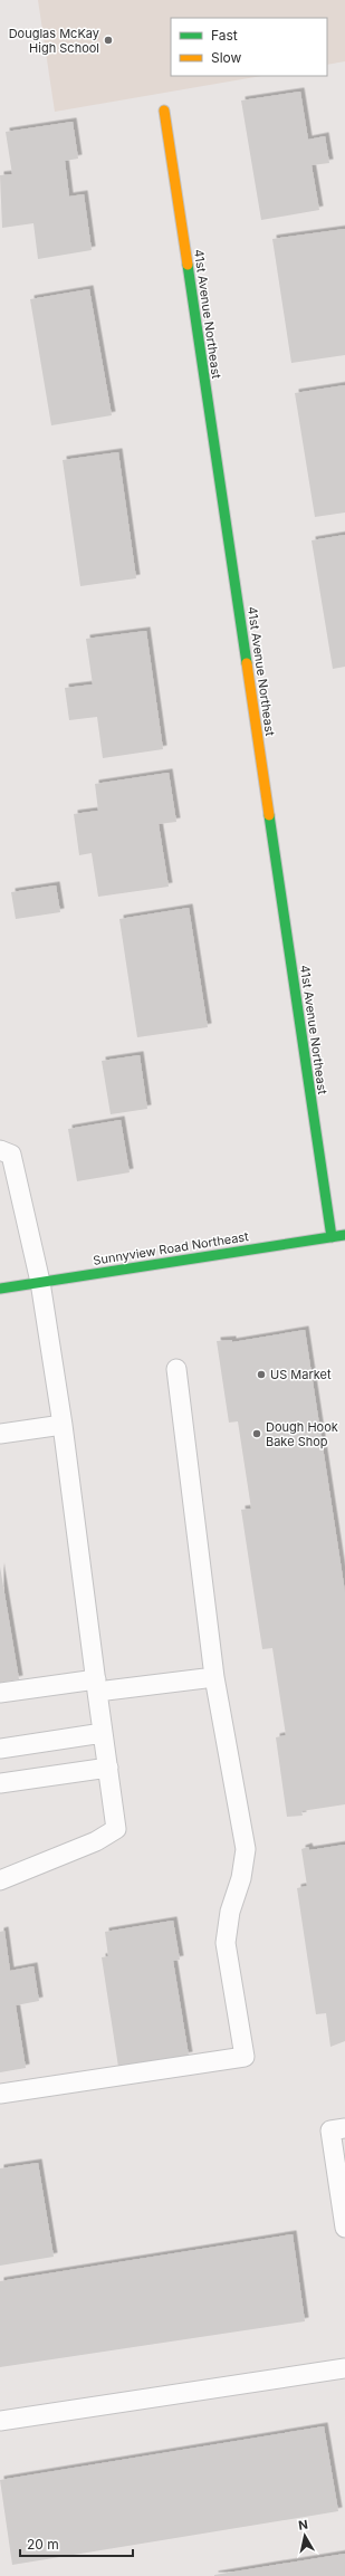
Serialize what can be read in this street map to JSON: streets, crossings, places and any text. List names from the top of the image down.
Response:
{
  "streets": {
    "street": ["41st Avenue Northeast", "Sunnyview Road Northeast"]
  },
  "crossings": [
    ["41st Avenue Northeast", "Sunnyview Road Northeast"]
  ],
  "places": ["Douglas McKay High School", "US Market", "Dough Hook Bake Shop"],
  "legend": ["Fast", "Slow"],
  "scale_bar": "20 m",
  "north": "top"
}
